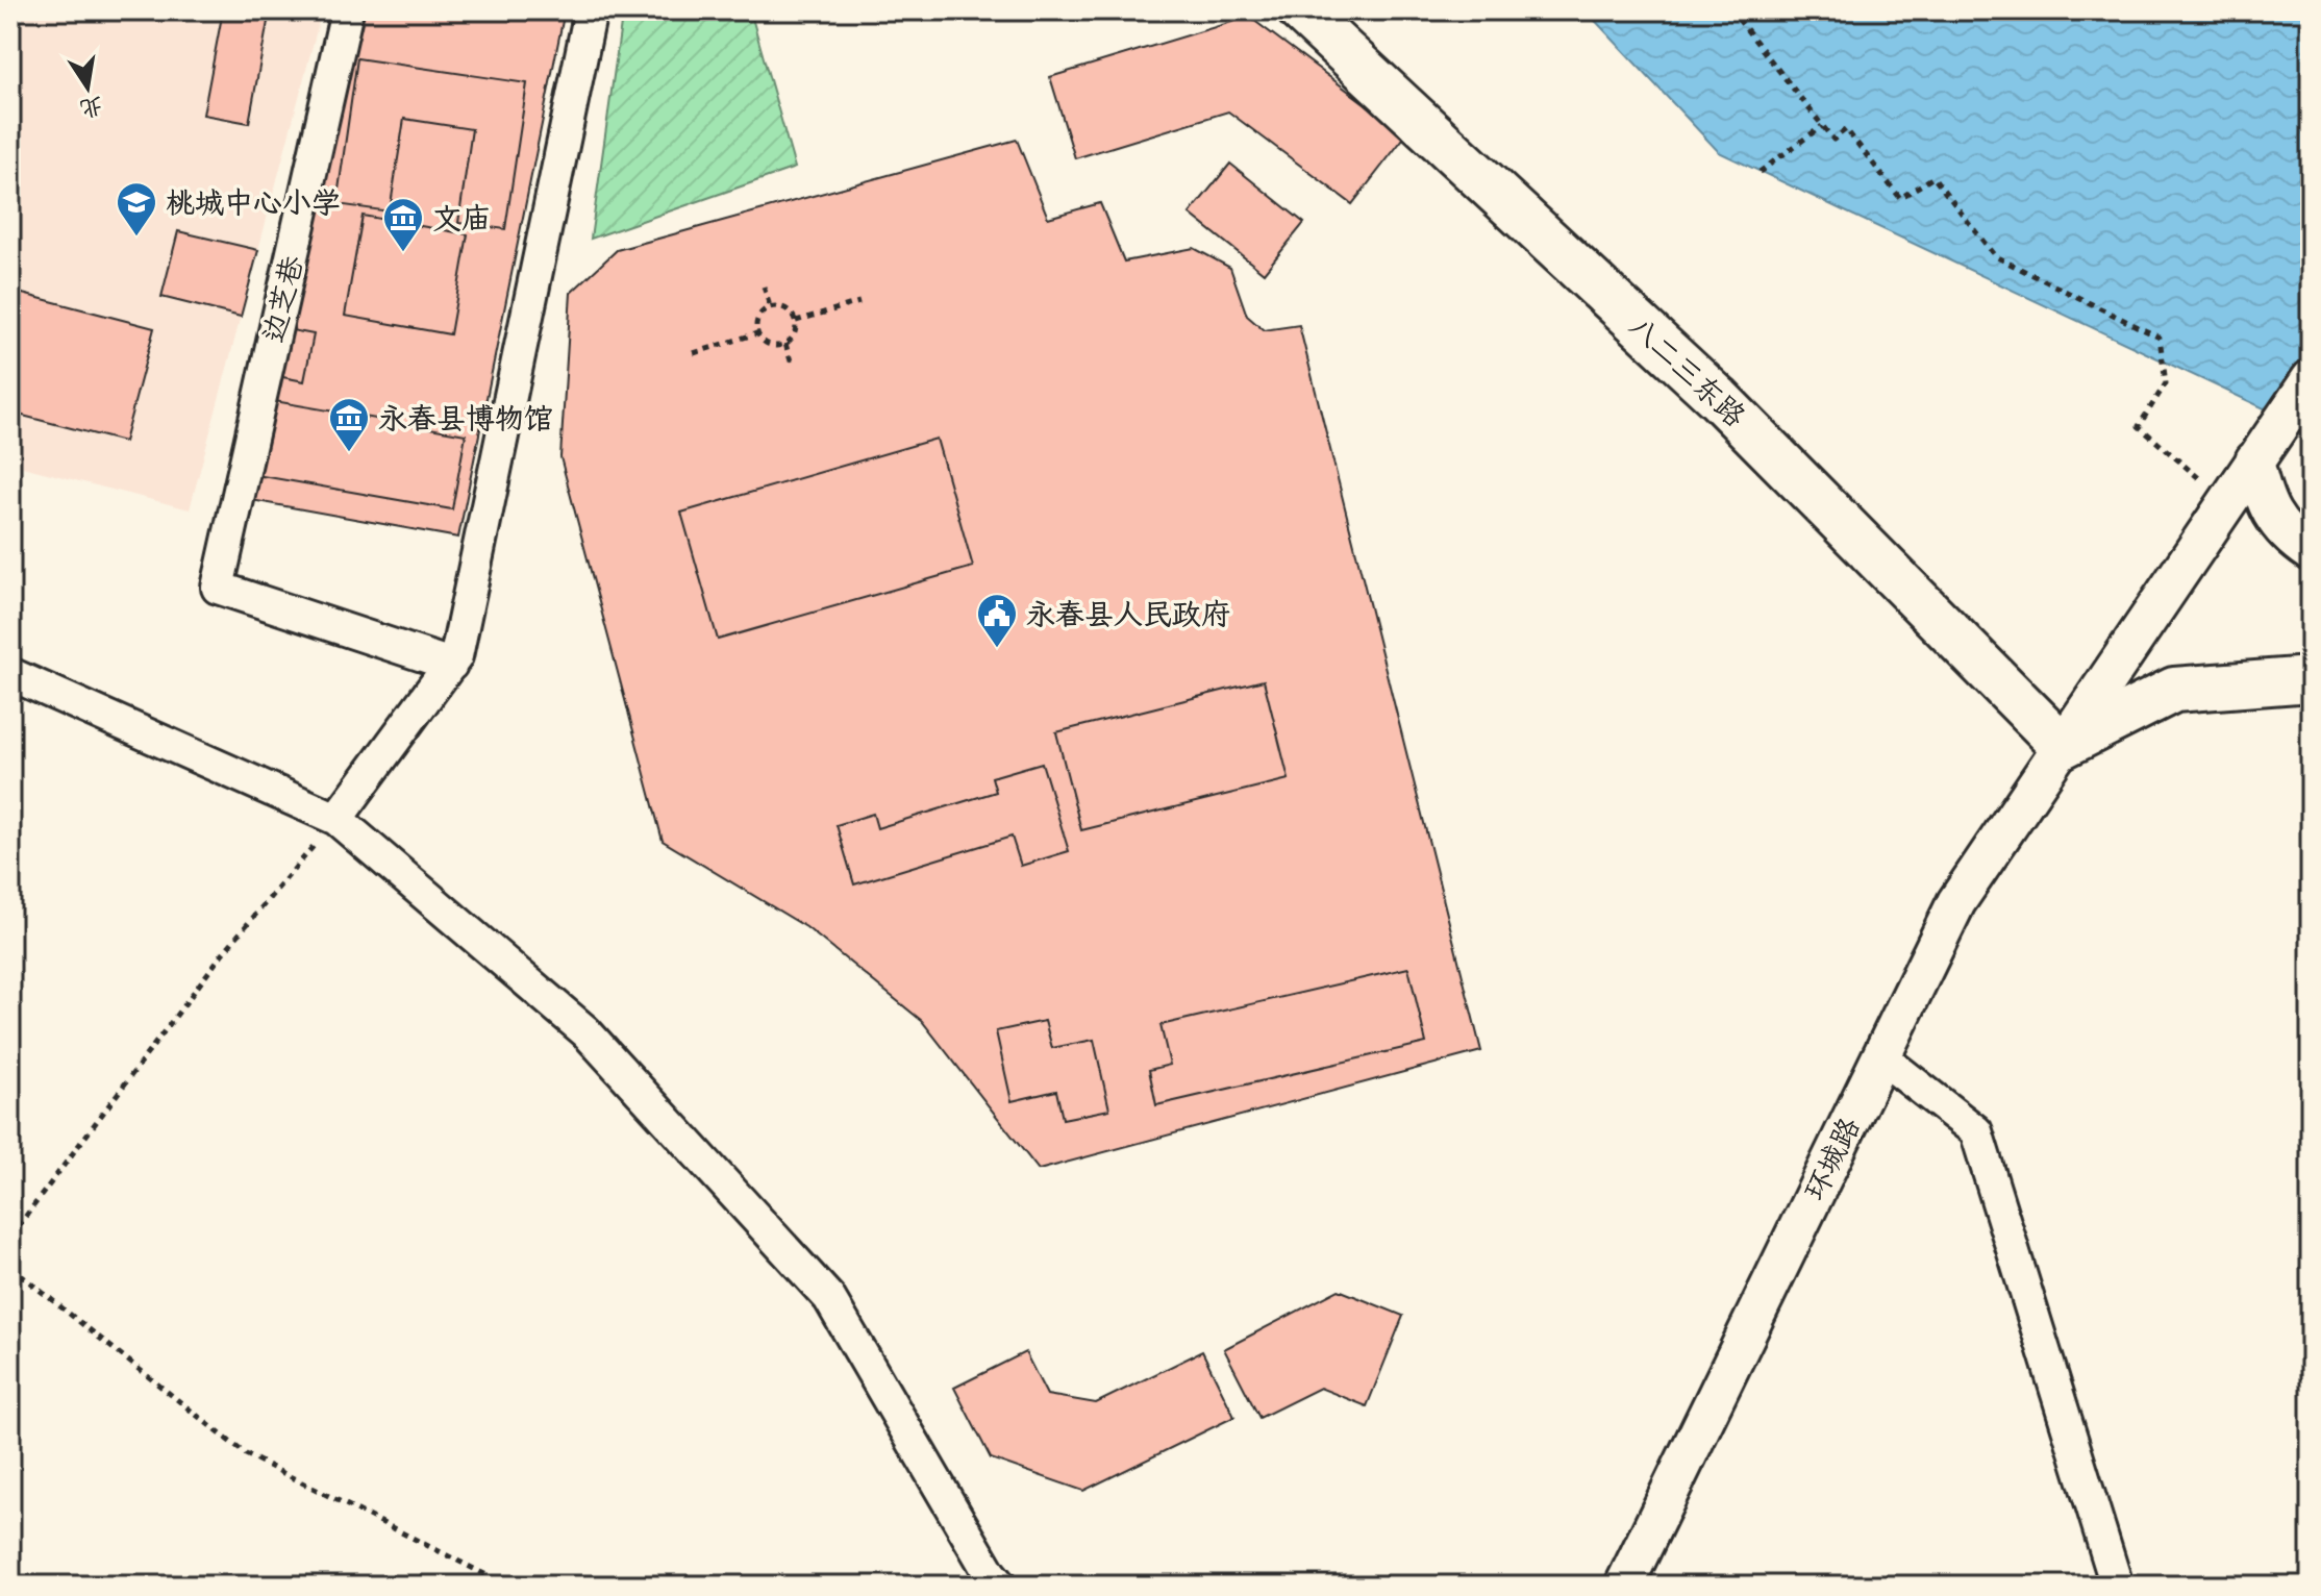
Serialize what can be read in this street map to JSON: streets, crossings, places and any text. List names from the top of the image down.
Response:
{
  "streets": {
    "main road": ["八二三东路"],
    "street": ["边芝巷", "环城路"]
  },
  "crossings": [
    ["八二三东路", "环城路"]
  ],
  "places": {
    "school or university": ["桃城中心小学"],
    "museum": ["文庙", "永春县博物馆"],
    "public building": ["永春县人民政府"]
  },
  "north": "bottom"
}
